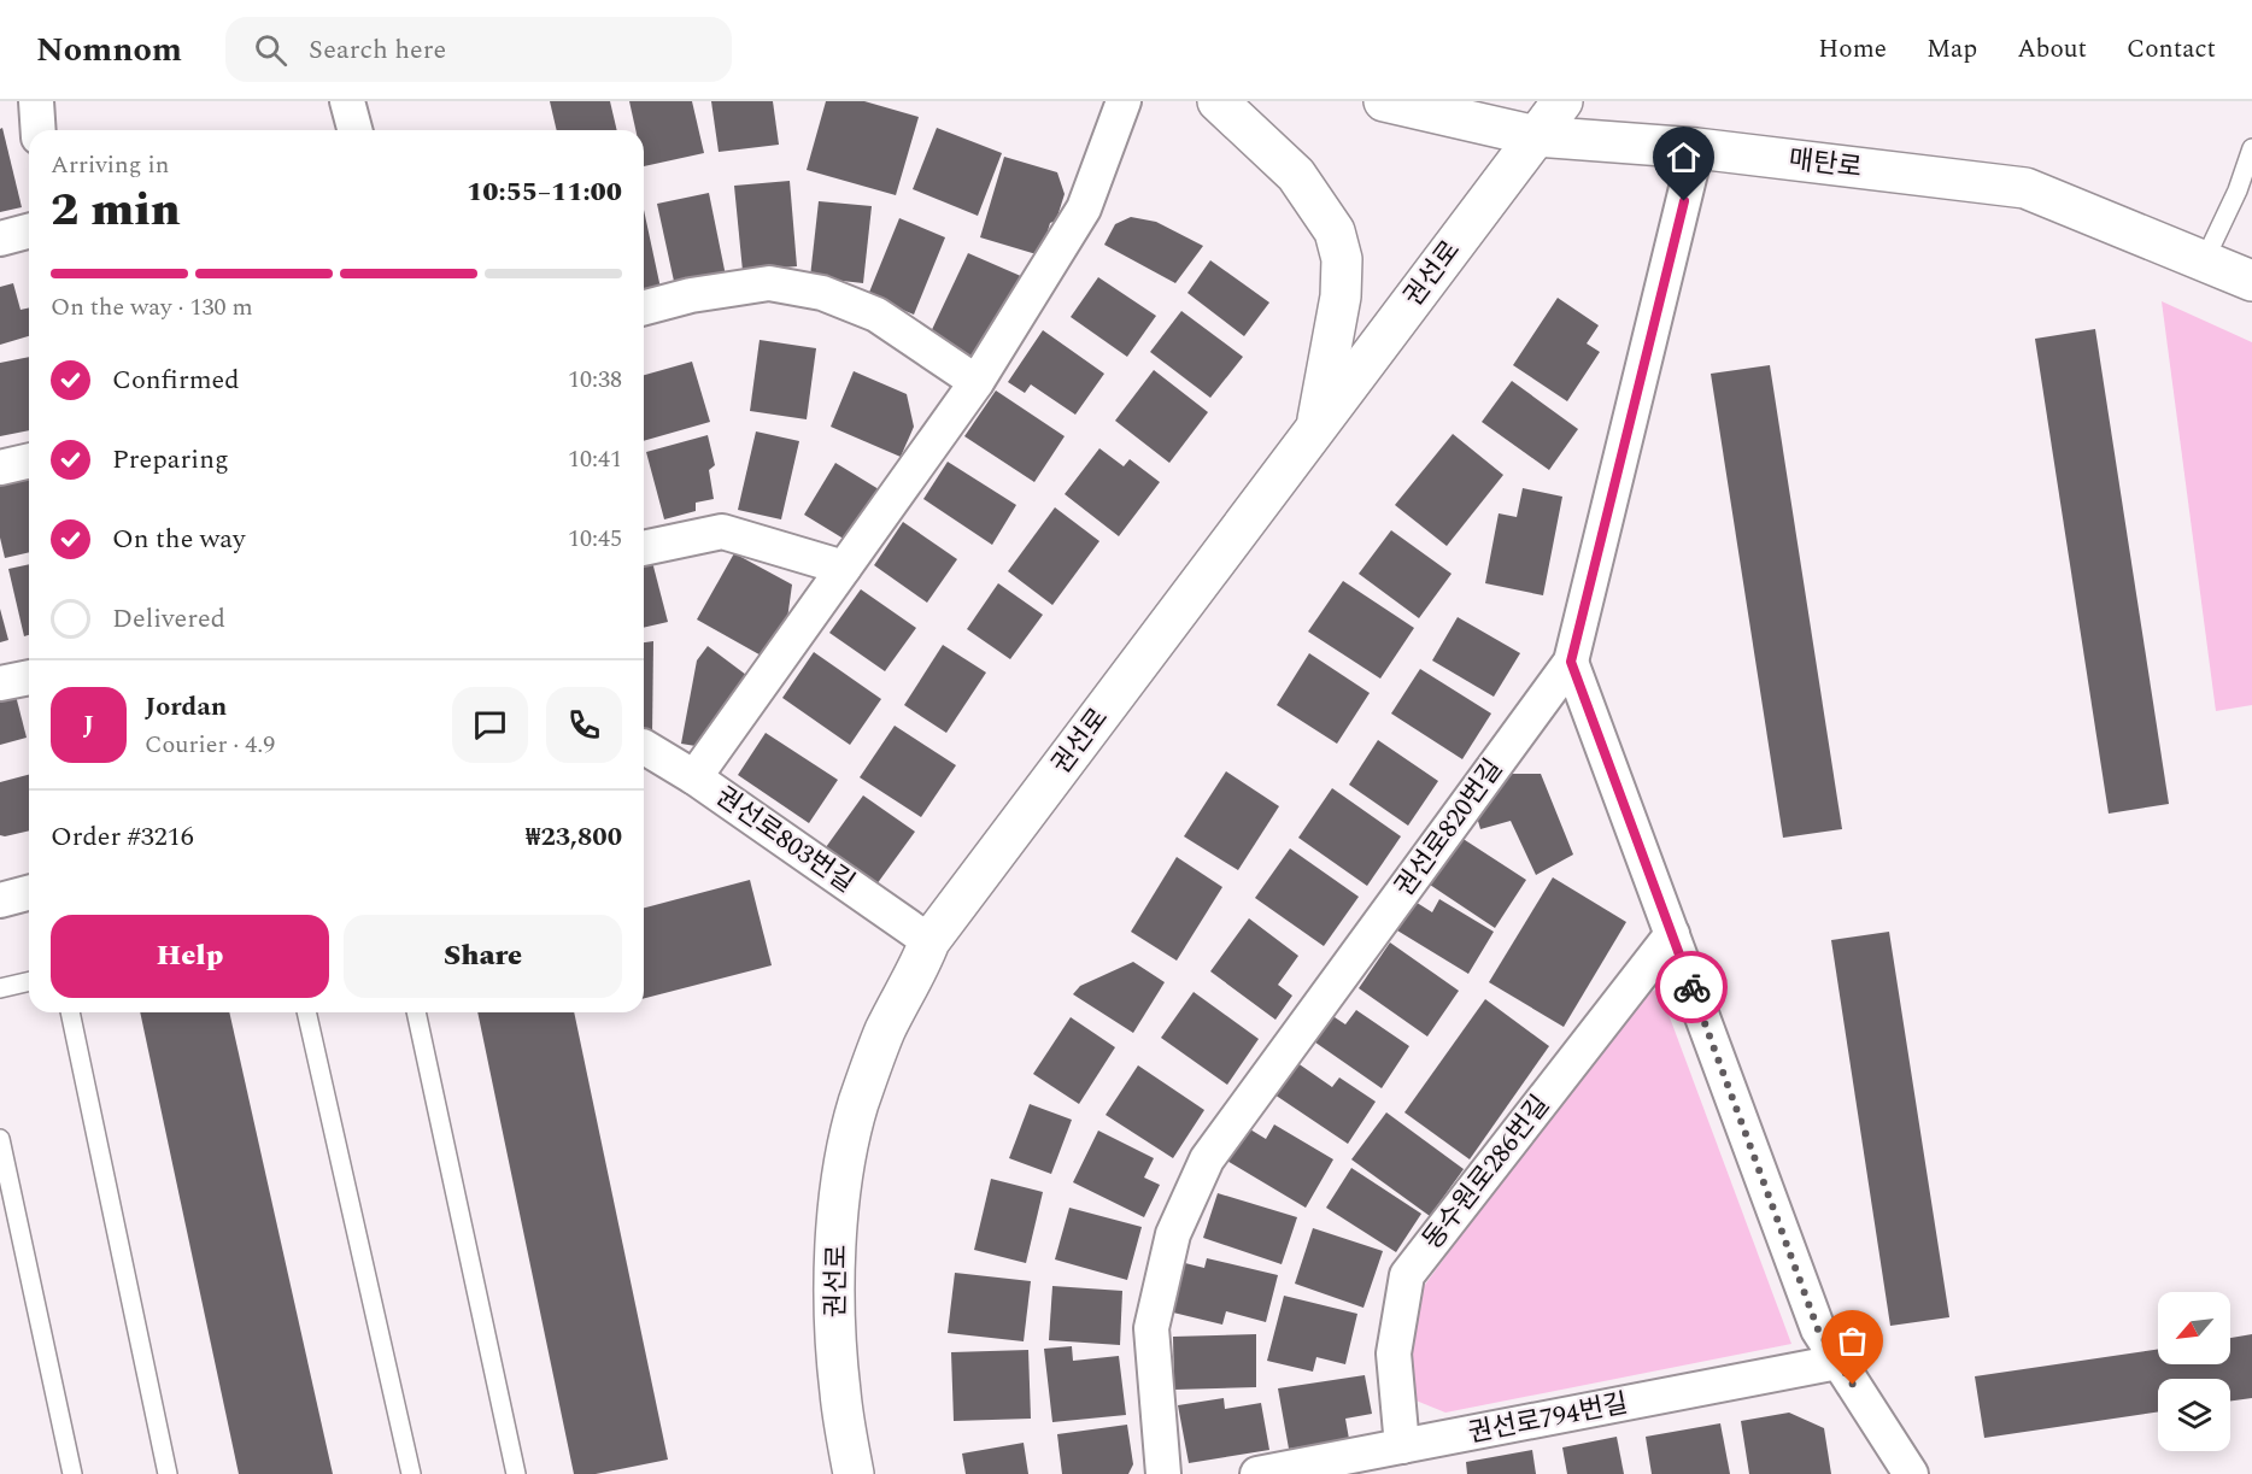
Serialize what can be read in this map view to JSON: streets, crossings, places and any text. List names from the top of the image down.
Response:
{
  "streets": {
    "street": [
      "매탄로",
      "권선로",
      "권선로820번길",
      "권선로803번길",
      "동수원로286번길",
      "권선로794번길"
    ]
  },
  "crossings": [
    ["매탄로", "권선로"],
    ["매탄로", "권선로820번길"],
    ["권선로", "권선로803번길"],
    ["동수원로286번길", "권선로794번길"]
  ],
  "north": "bottom left",
  "page": {
    "header": "Nomnom",
    "search": "Search here",
    "nav": [
      "Home",
      "Map",
      "About",
      "Contact"
    ],
    "heading": ["2 min", "Arriving in", "10:55–11:00"],
    "panel": [
      "Jordan",
      "Courier · 4.9",
      "Order #3216",
      "₩23,800"
    ],
    "bar": "On the way · 130 m",
    "list": [
      ["Confirmed", "10:38"],
      ["Preparing", "10:41"],
      ["On the way", "10:45"],
      "Delivered"
    ],
    "round": "J",
    "buttons": ["Help", "Share"]
  }
}
